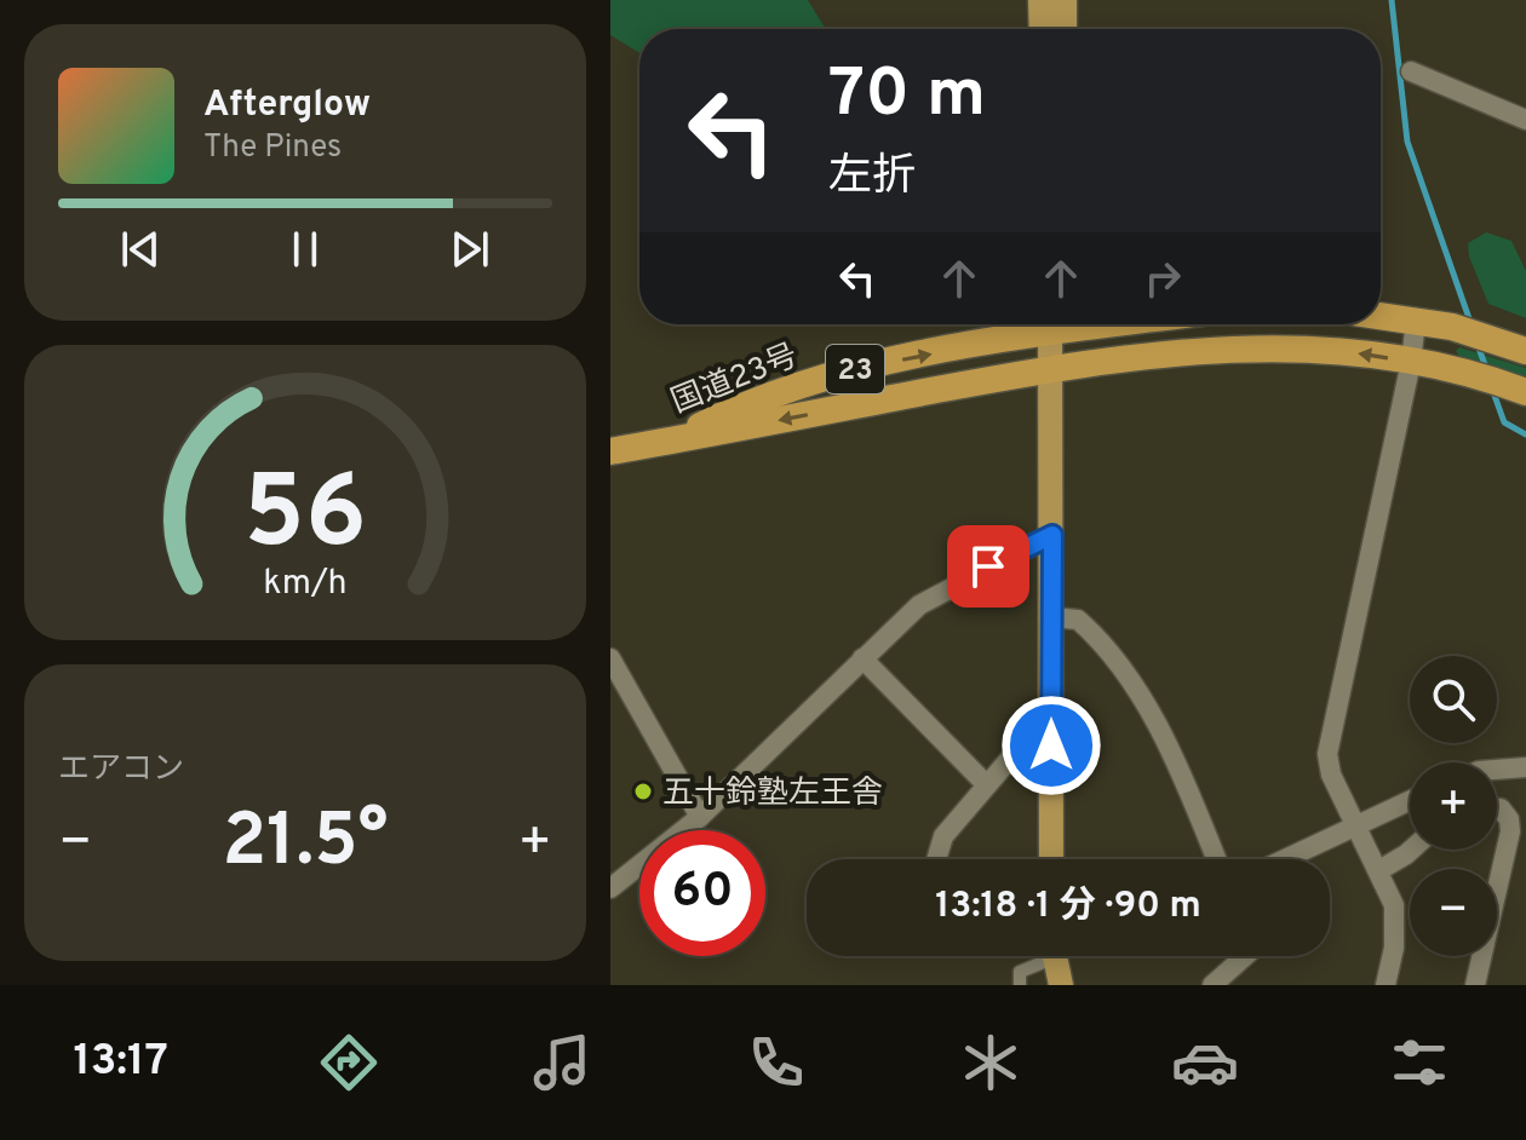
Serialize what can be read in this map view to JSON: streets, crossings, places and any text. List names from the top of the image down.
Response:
{
  "streets": {
    "highway": ["23", "国道23号"]
  },
  "crossings": [
    ["23", "国道23号"]
  ],
  "places": ["五十鈴塾左王舎"],
  "page": {
    "turn": ["70 m", "左折"],
    "song": ["Afterglow", "The Pines"],
    "map_buttons": ["+", "−"],
    "tile": "エアコン",
    "heat": ["−", "21.5°", "+"],
    "limit": "60",
    "trip": "13:18 · 1 分 · 90 m",
    "tabs": "13:17",
    "gauge": ["56", "km/h"]
  }
}
